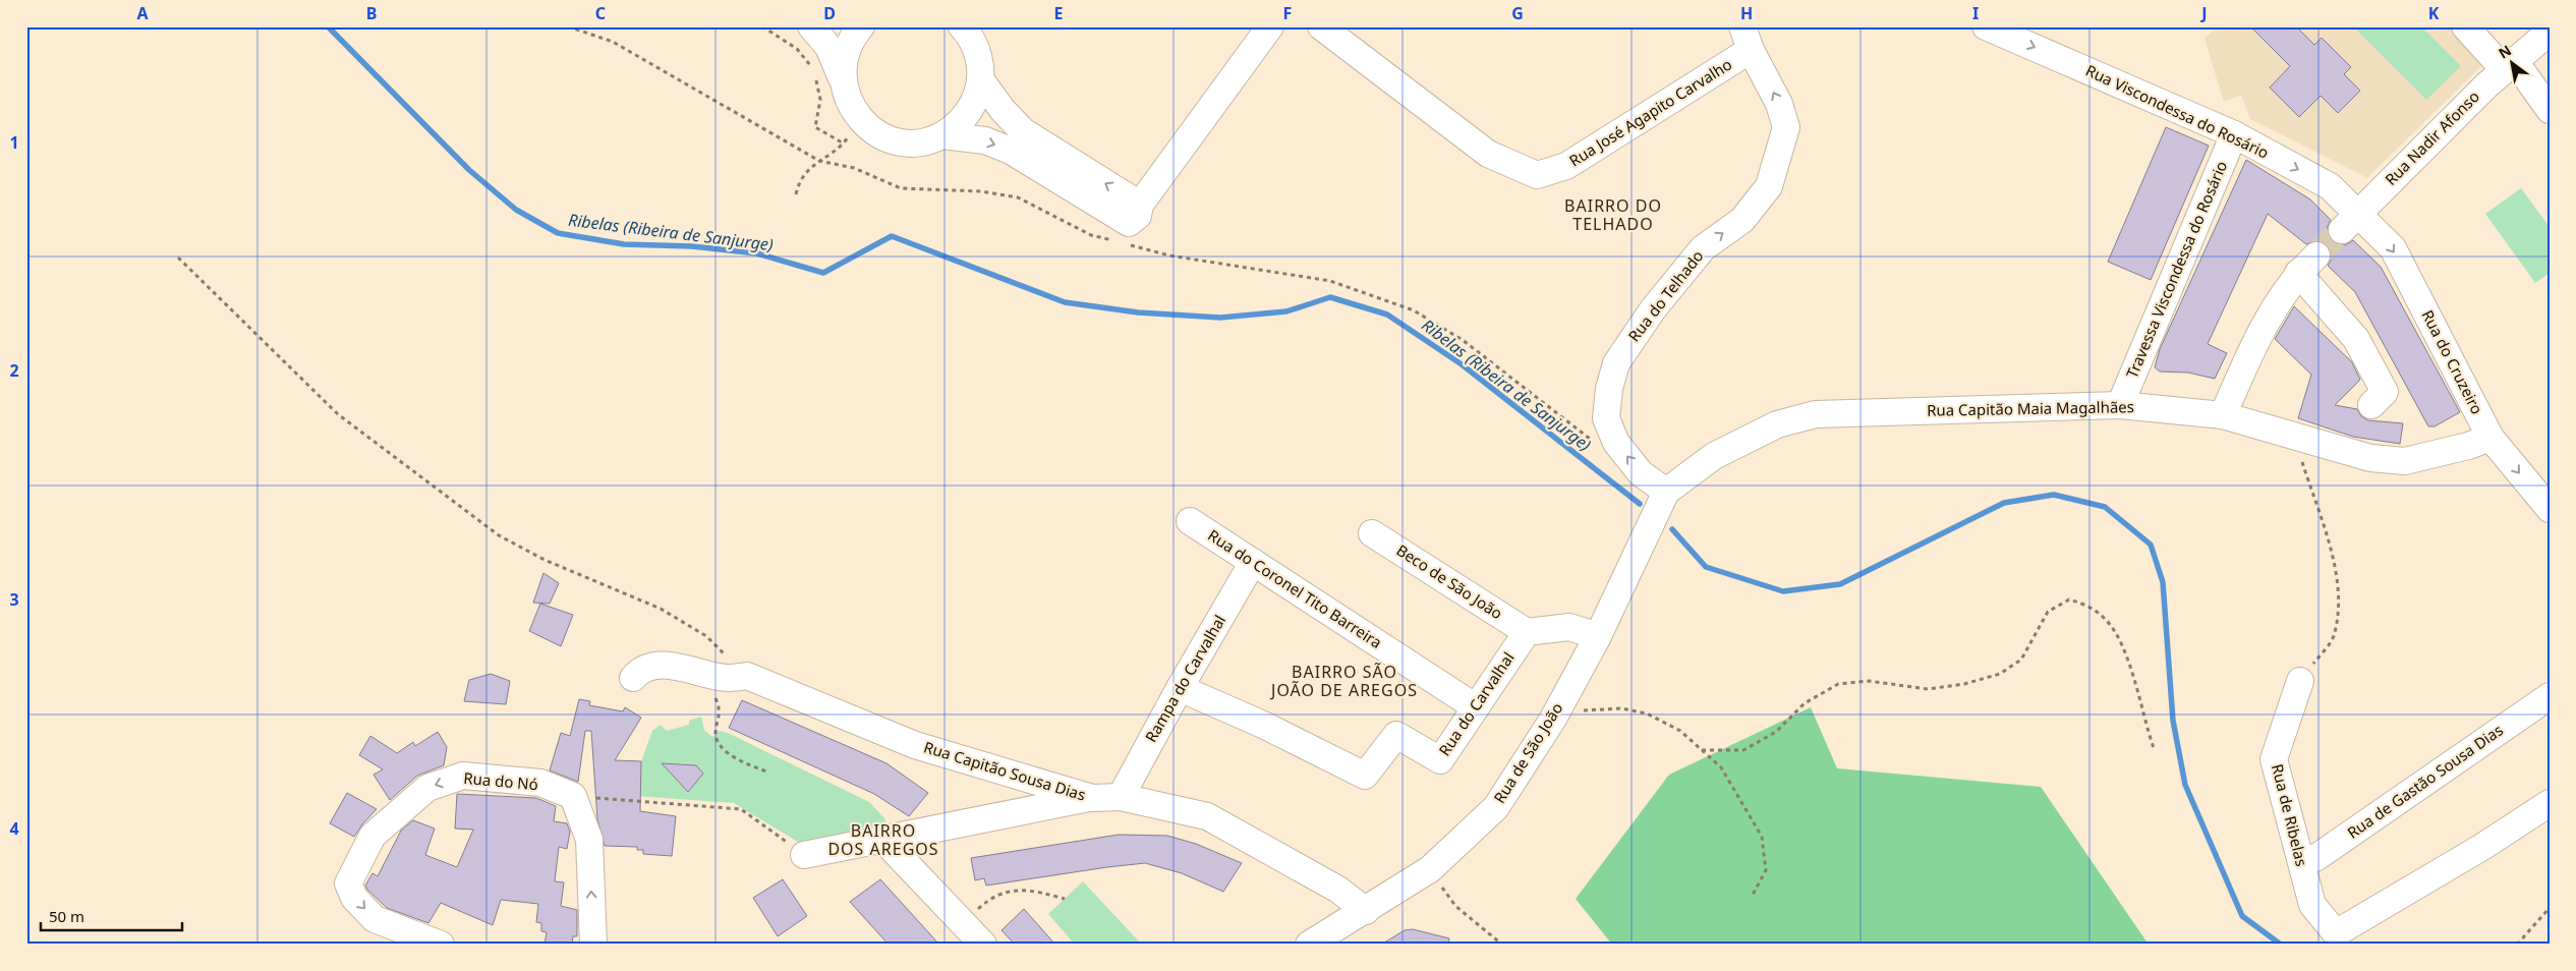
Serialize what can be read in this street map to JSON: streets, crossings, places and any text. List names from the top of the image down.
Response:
{
  "streets": {
    "street": [
      "Rua Viscondessa do Rosário",
      "Rua José Agapito Carvalho",
      "Rua Nadir Afonso",
      "Travessa Viscondessa do Rosário",
      "Rua do Telhado",
      "Rua do Cruzeiro",
      "Rua Capitão Maia Magalhães",
      "Beco de São João",
      "Rua do Coronel Tito Barreira",
      "Rampa do Carvalhal",
      "Rua do Carvalhal",
      "Rua de São João",
      "Rua Capitão Sousa Dias",
      "Rua do Nó",
      "Rua de Gastão Sousa Dias",
      "Rua de Ribelas"
    ]
  },
  "crossings": [
    ["Rua Viscondessa do Rosário", "Rua Nadir Afonso"],
    ["Rua Viscondessa do Rosário", "Travessa Viscondessa do Rosário"],
    ["Rua Viscondessa do Rosário", "Rua do Cruzeiro"],
    ["Rua José Agapito Carvalho", "Rua do Telhado"],
    ["Rua Nadir Afonso", "Rua do Cruzeiro"],
    ["Travessa Viscondessa do Rosário", "Rua Capitão Maia Magalhães"],
    ["Rua do Telhado", "Rua Capitão Maia Magalhães"],
    ["Rua do Telhado", "Rua de São João"],
    ["Rua do Cruzeiro", "Rua Capitão Maia Magalhães"],
    ["Rua Capitão Maia Magalhães", "Rua de São João"],
    ["Beco de São João", "Rua do Carvalhal"],
    ["Rua do Coronel Tito Barreira", "Rampa do Carvalhal"],
    ["Rua do Coronel Tito Barreira", "Rua do Carvalhal"],
    ["Rampa do Carvalhal", "Rua do Carvalhal"],
    ["Rampa do Carvalhal", "Rua Capitão Sousa Dias"],
    ["Rua de São João", "Rua Capitão Sousa Dias"],
    ["Rua de Gastão Sousa Dias", "Rua de Ribelas"]
  ],
  "one_way": ["Rua Viscondessa do Rosário", "Rua do Telhado"],
  "districts": ["BAIRRO DO TELHADO", "BAIRRO SÃO JOÃO DE AREGOS", "BAIRRO DOS AREGOS"],
  "water": ["Ribelas (Ribeira de Sanjurge)"],
  "scale_bar": "50 m",
  "north": "top left",
  "grid": {
    "columns": [
      "A",
      "B",
      "C",
      "D",
      "E",
      "F",
      "G",
      "H",
      "I",
      "J",
      "K"
    ],
    "rows": [
      "1",
      "2",
      "3",
      "4"
    ]
  }
}
